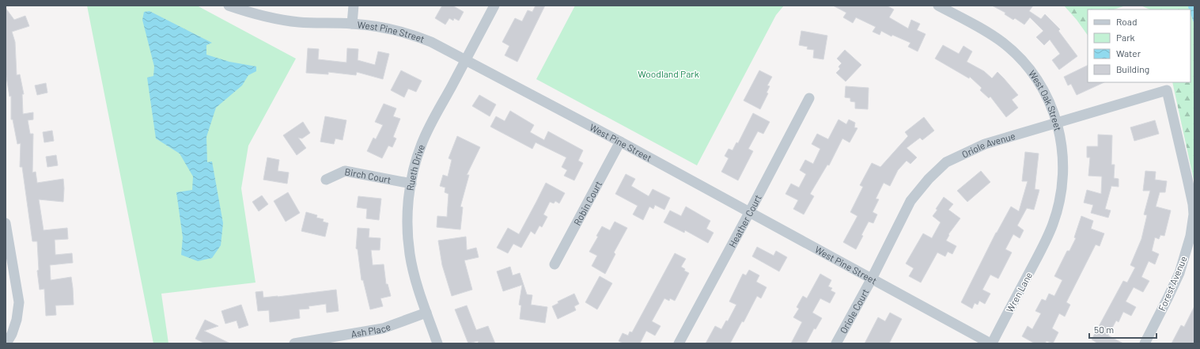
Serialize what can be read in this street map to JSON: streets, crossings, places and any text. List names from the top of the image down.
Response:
{
  "streets": {
    "street": [
      "West Pine Street",
      "West Oak Street",
      "Oriole Avenue",
      "Rueth Drive",
      "Birch Court",
      "Robin Court",
      "Heather Court",
      "Forest Avenue",
      "Wren Lane",
      "Oriole Court",
      "Ash Place"
    ]
  },
  "crossings": [
    ["West Pine Street", "Oriole Avenue"],
    ["West Pine Street", "Rueth Drive"],
    ["West Pine Street", "Robin Court"],
    ["West Pine Street", "Heather Court"],
    ["West Pine Street", "Wren Lane"],
    ["West Pine Street", "Oriole Court"],
    ["West Oak Street", "Oriole Avenue"],
    ["West Oak Street", "Wren Lane"],
    ["Oriole Avenue", "Forest Avenue"],
    ["Oriole Avenue", "Oriole Court"],
    ["Rueth Drive", "Birch Court"],
    ["Rueth Drive", "Ash Place"]
  ],
  "parks": ["Woodland Park"],
  "legend": [
    "Road",
    "Park",
    "Water",
    "Building"
  ],
  "scale_bar": "50 m"
}
